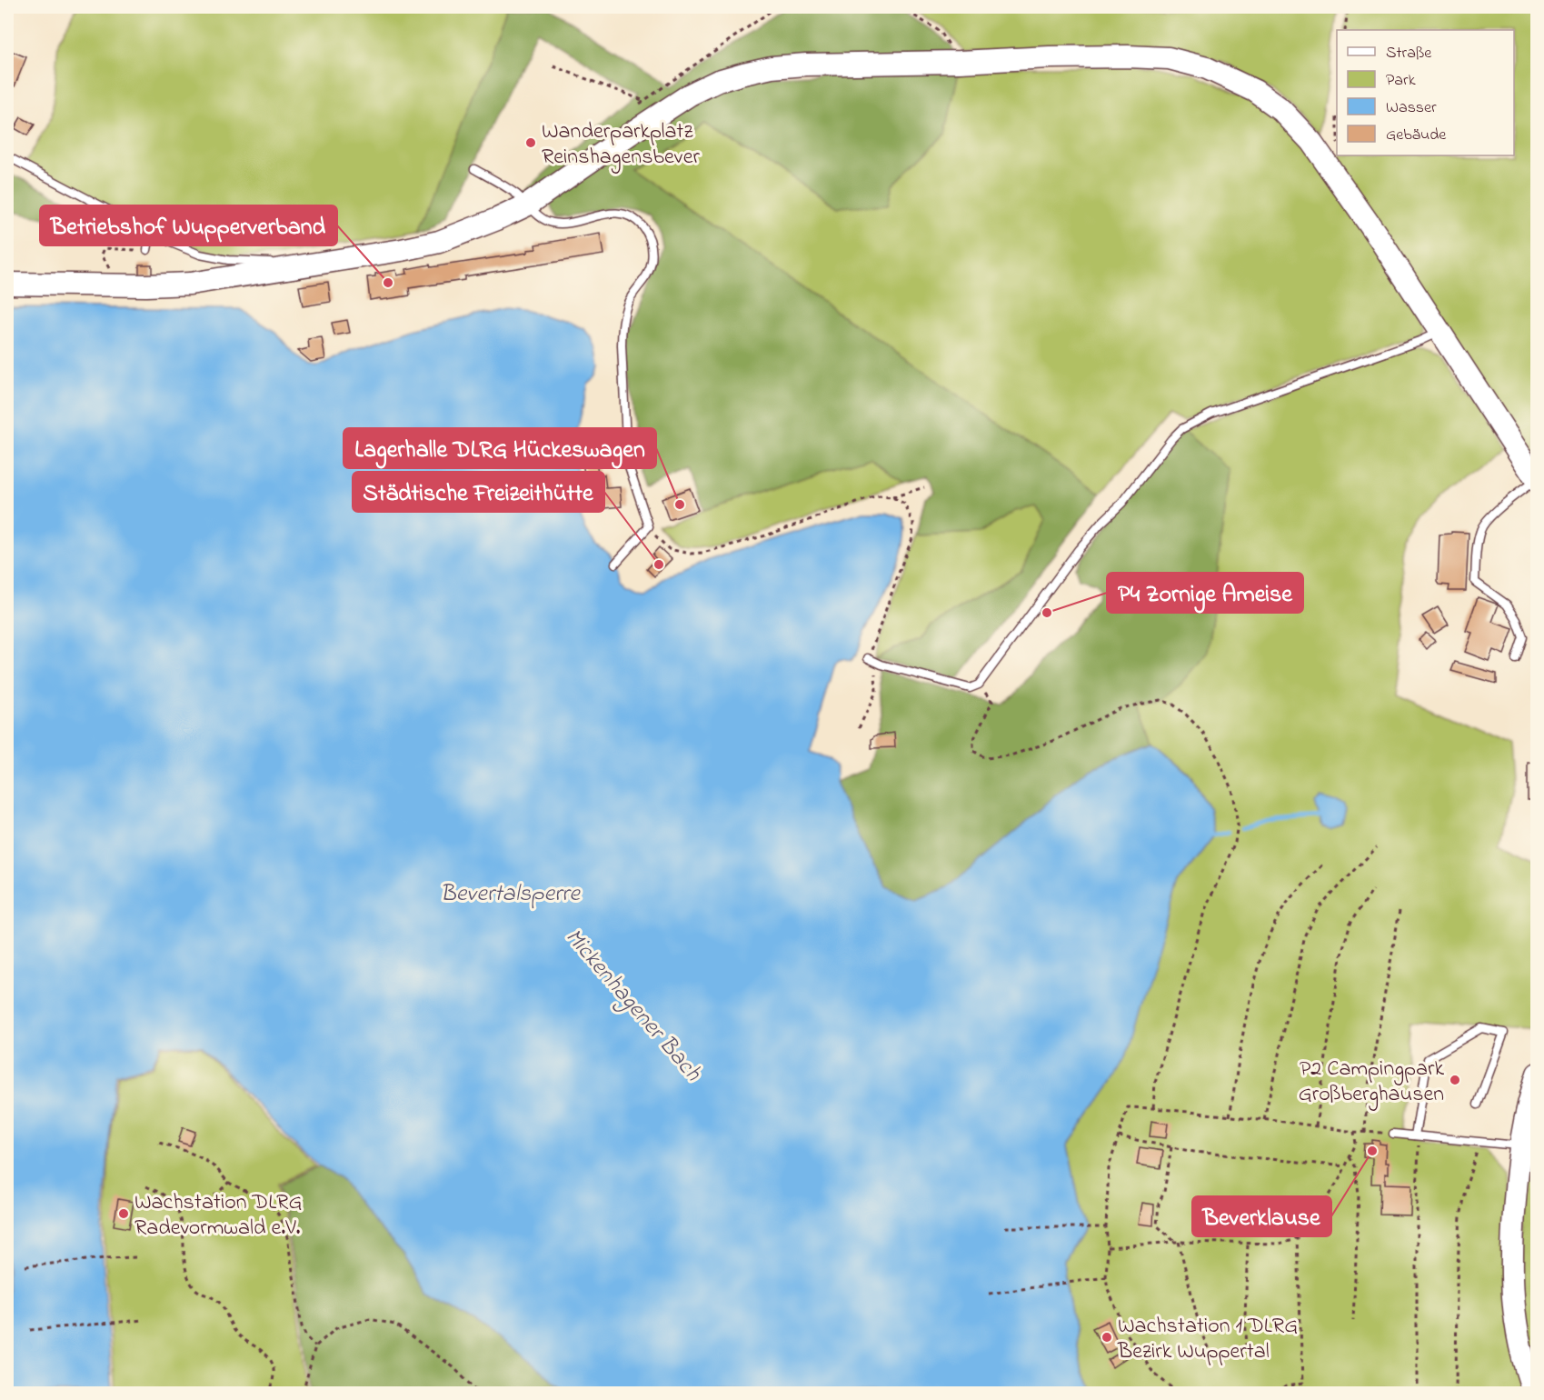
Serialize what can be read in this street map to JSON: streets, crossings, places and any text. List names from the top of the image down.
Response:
{
  "water": ["Bevertalsperre", "Mickenhagener Bach"],
  "places": [
    "Wanderparkplatz Reinshagensbever",
    "Betriebshof Wupperverband",
    "Lagerhalle DLRG Hückeswagen",
    "Städtische Freizeithütte",
    "P4 Zornige Ameise",
    "P2 Campingpark Großberghausen",
    "Beverklause",
    "Wachstation DLRG Radevormwald e.V.",
    "Wachstation 1 DLRG Bezirk Wuppertal"
  ],
  "legend": [
    "Straße",
    "Park",
    "Wasser",
    "Gebäude"
  ]
}
